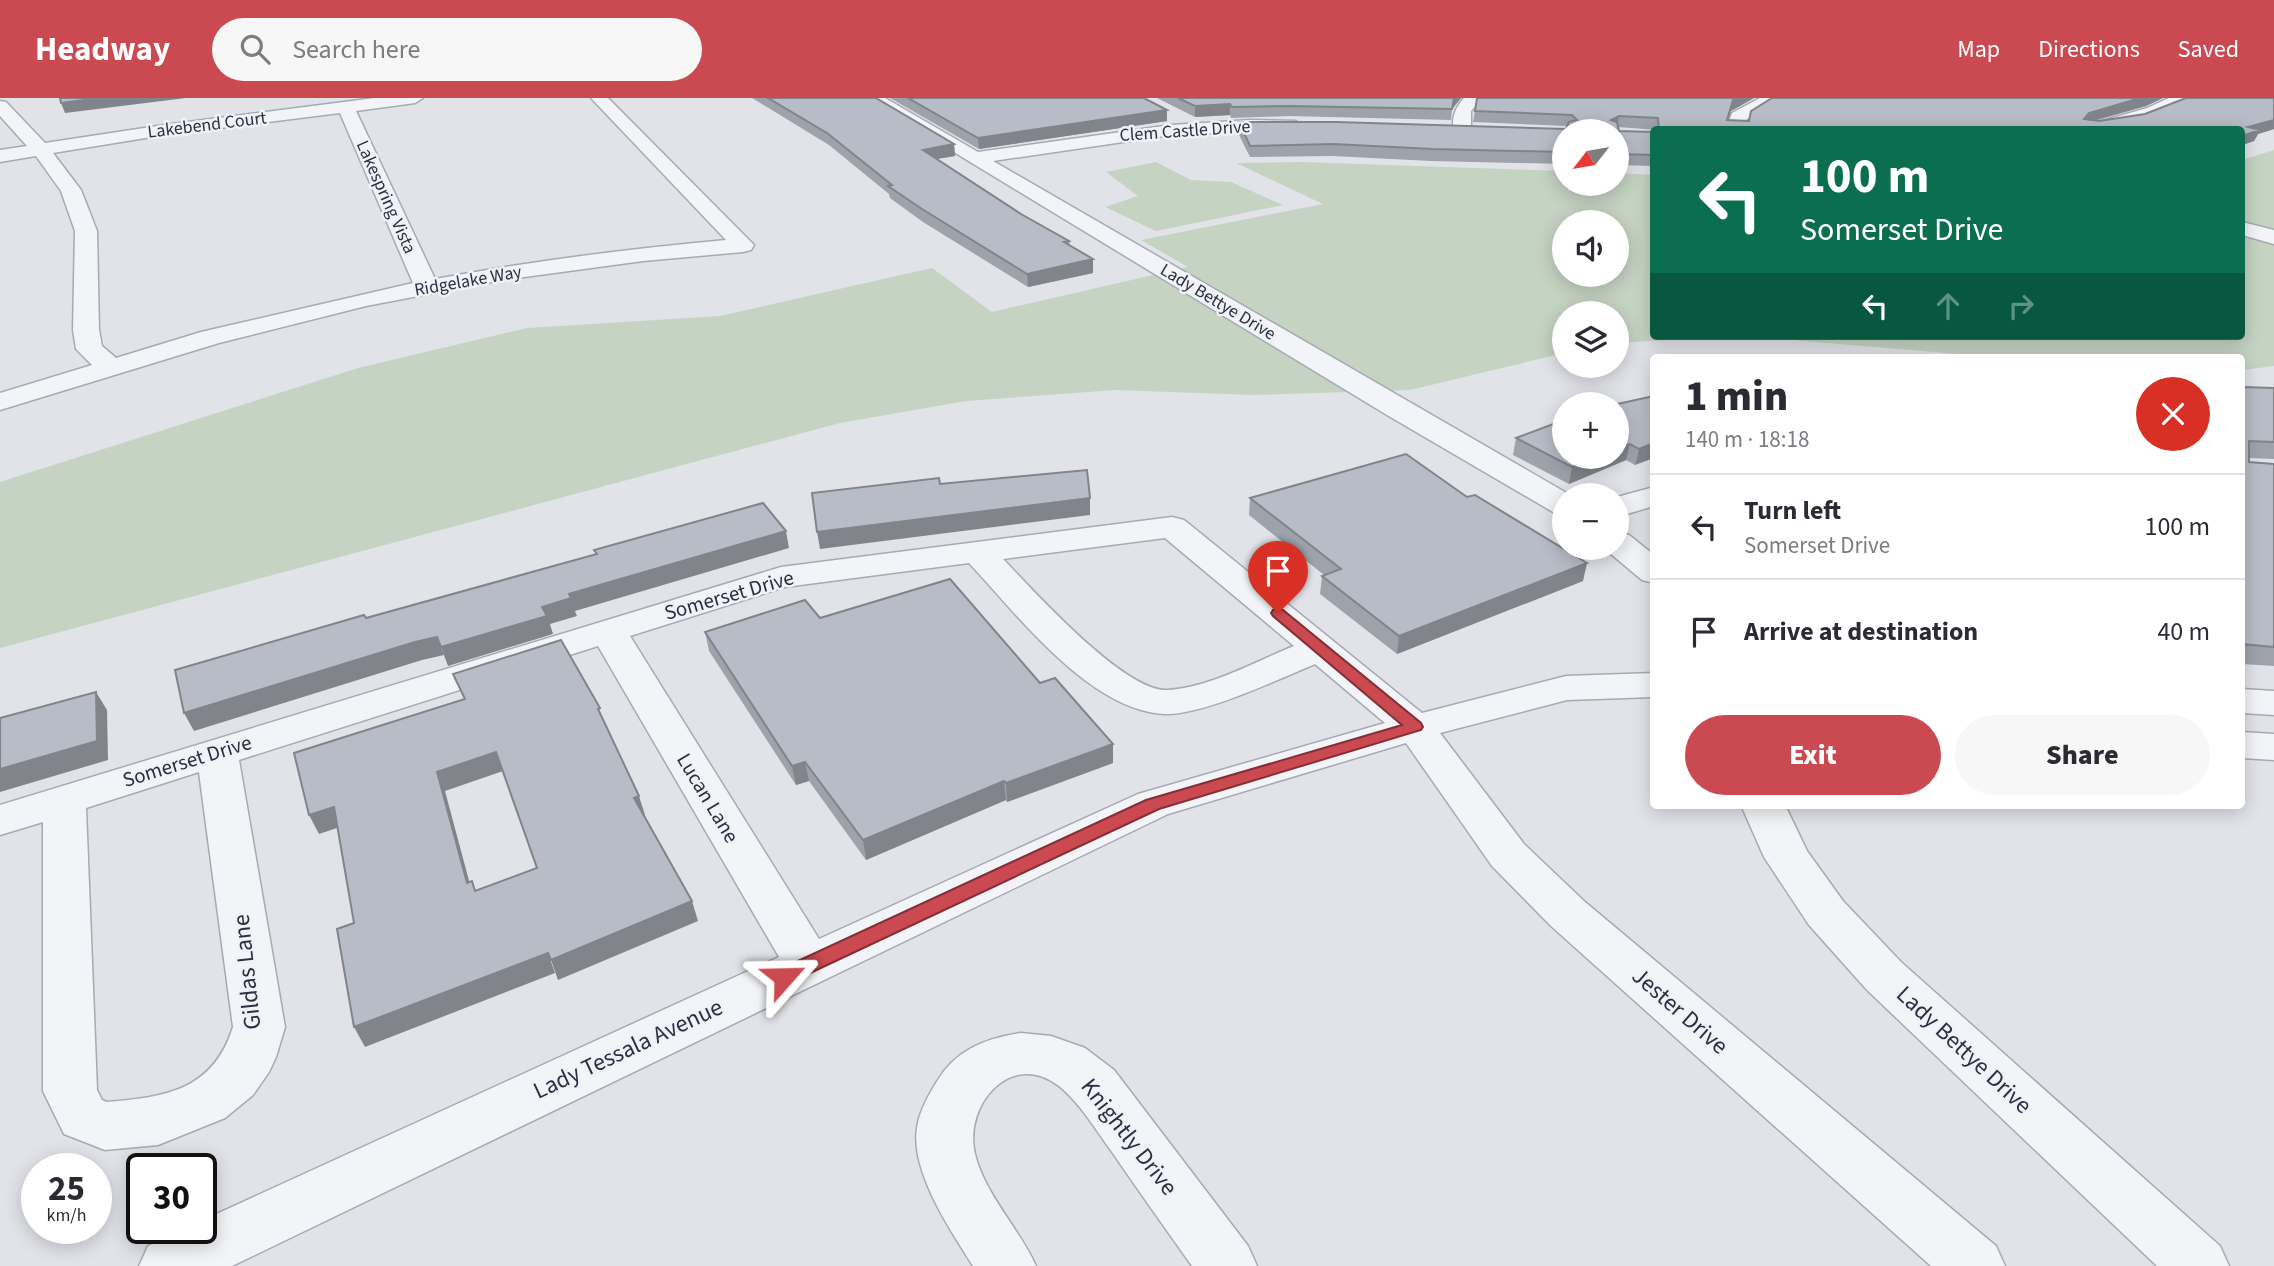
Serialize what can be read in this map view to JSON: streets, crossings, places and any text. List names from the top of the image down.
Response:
{
  "streets": {
    "street": [
      "Lakebend Court",
      "Clem Castle Drive",
      "Lakespring Vista",
      "Ridgelake Way",
      "Lady Bettye Drive",
      "Somerset Drive",
      "Lucan Lane",
      "Gildas Lane",
      "Jester Drive",
      "Lady Tessala Avenue",
      "Knightly Drive"
    ]
  },
  "crossings": [
    ["Lakebend Court", "Lakespring Vista"],
    ["Clem Castle Drive", "Lady Bettye Drive"],
    ["Lakespring Vista", "Ridgelake Way"],
    ["Somerset Drive", "Lucan Lane"],
    ["Somerset Drive", "Gildas Lane"],
    ["Somerset Drive", "Jester Drive"],
    ["Somerset Drive", "Lady Tessala Avenue"],
    ["Lucan Lane", "Lady Tessala Avenue"],
    ["Jester Drive", "Lady Tessala Avenue"]
  ],
  "north": "bottom left",
  "page": {
    "header": "Headway",
    "search": "Search here",
    "nav": ["Map", "Directions", "Saved"],
    "map_buttons": ["+", "−"],
    "turn": ["100 m", "Somerset Drive"],
    "heading": ["1 min", "140 m · 18:18"],
    "list": [
      {
        "name": "Turn left",
        "note": "Somerset Drive",
        "value": "100 m"
      },
      {
        "name": "Arrive at destination",
        "value": "40 m"
      }
    ],
    "buttons": ["Exit", "Share"],
    "speed": "25 km/h",
    "limit": "30"
  }
}
